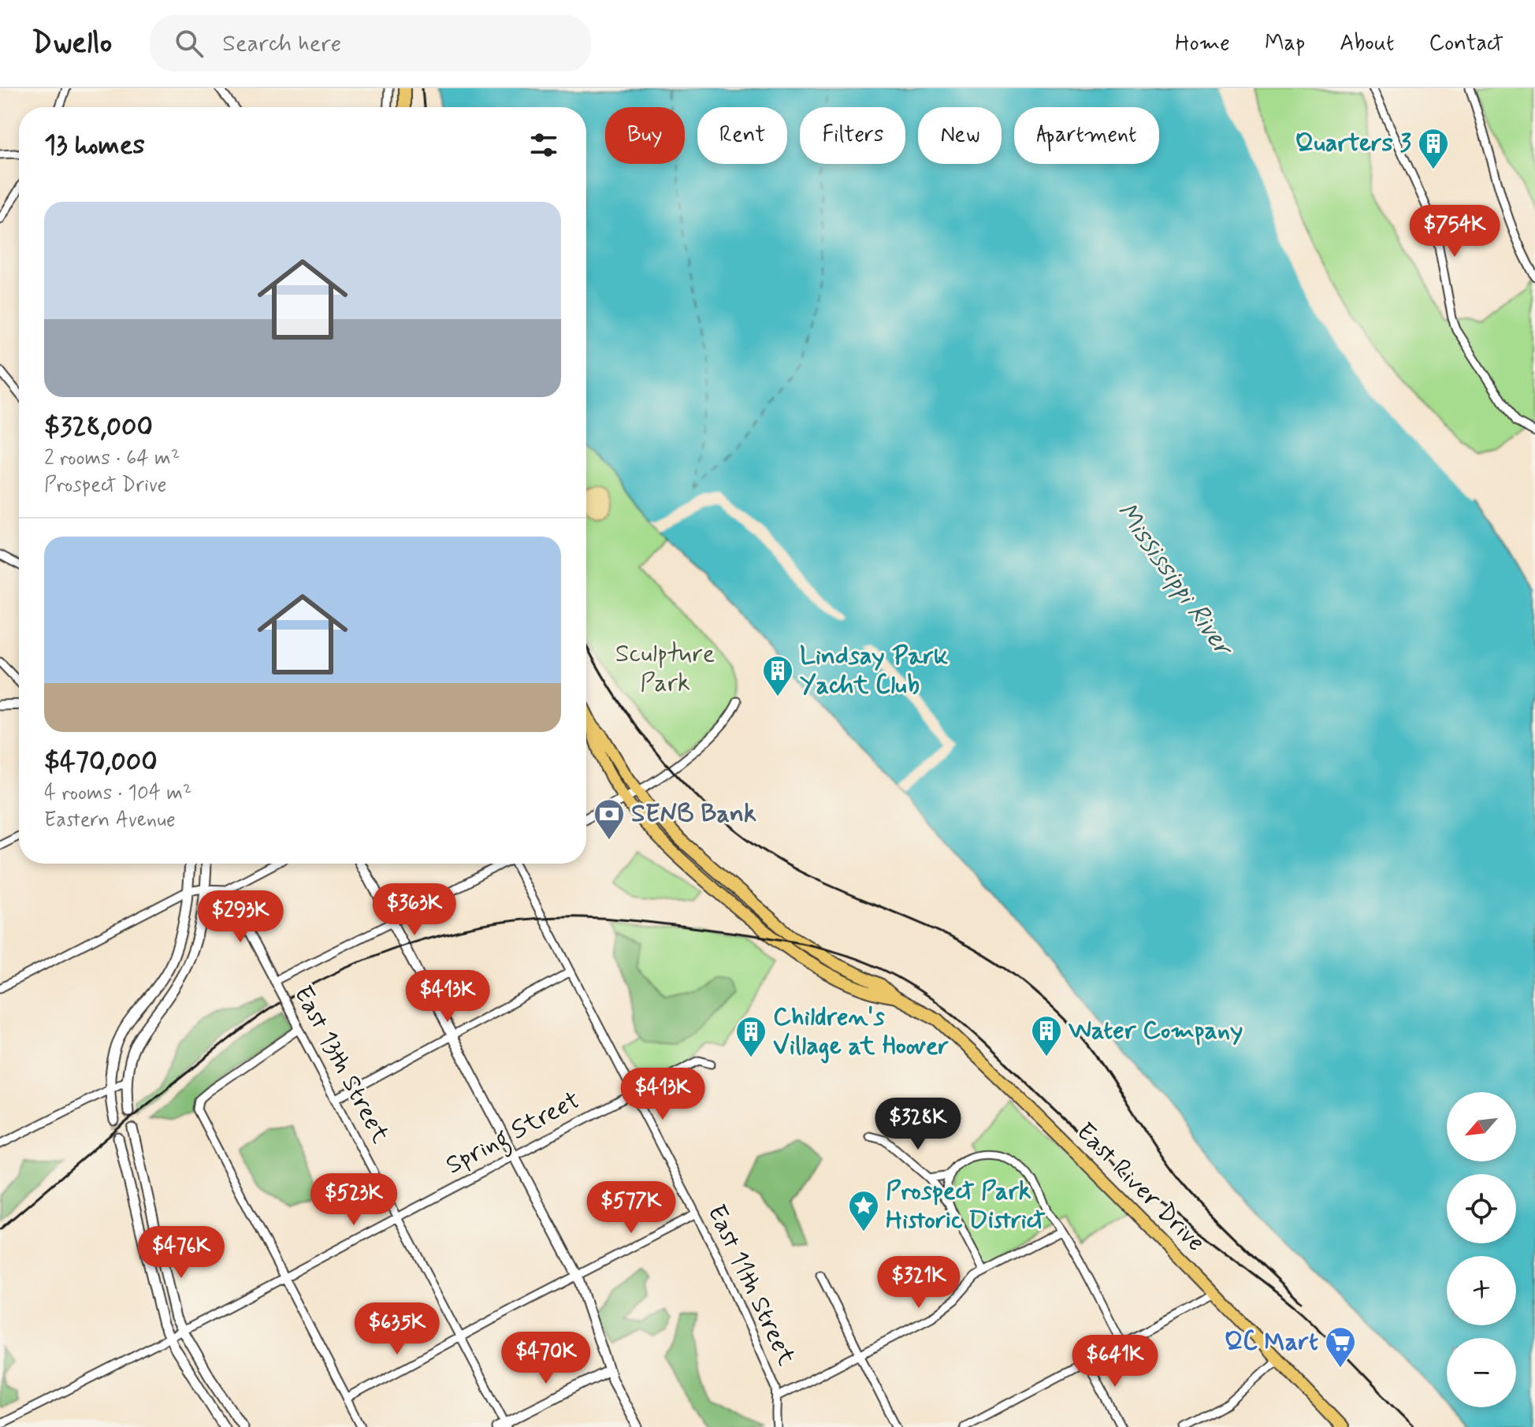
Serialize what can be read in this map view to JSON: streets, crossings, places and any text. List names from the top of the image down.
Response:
{
  "streets": {
    "main road": ["East River Drive"],
    "street": ["East 13th Street", "Spring Street", "East 11th Street"]
  },
  "crossings": [
    ["East 13th Street", "Spring Street"],
    ["Spring Street", "East 11th Street"]
  ],
  "water": ["Mississippi River"],
  "parks": ["Sculpture Park"],
  "places": {
    "building": [
      "Quarters 3",
      "Lindsay Park Yacht Club",
      "Water Company",
      "Children's Village at Hoover"
    ],
    "bank": ["SENB Bank"],
    "place": ["Prospect Park Historic District"],
    "supermarket": ["QC Mart"]
  },
  "north": "bottom left",
  "page": {
    "header": "Dwello",
    "search": "Search here",
    "nav": [
      "Home",
      "Map",
      "About",
      "Contact"
    ],
    "chip": [
      "Buy",
      "Rent",
      "Filters",
      "New",
      "Apartment"
    ],
    "heading": "13 homes",
    "list": [
      {
        "name": "$328,000",
        "note": "2 rooms · 64 m² · Prospect Drive"
      },
      {
        "name": "$470,000",
        "note": "4 rooms · 104 m² · Eastern Avenue"
      }
    ],
    "price": [
      "$754K",
      "$363K",
      "$293K",
      "$413K",
      "$413K",
      "$328K",
      "$523K",
      "$577K",
      "$476K",
      "$321K",
      "$635K",
      "$470K",
      "$641K"
    ],
    "map_buttons": ["+", "−"]
  }
}
